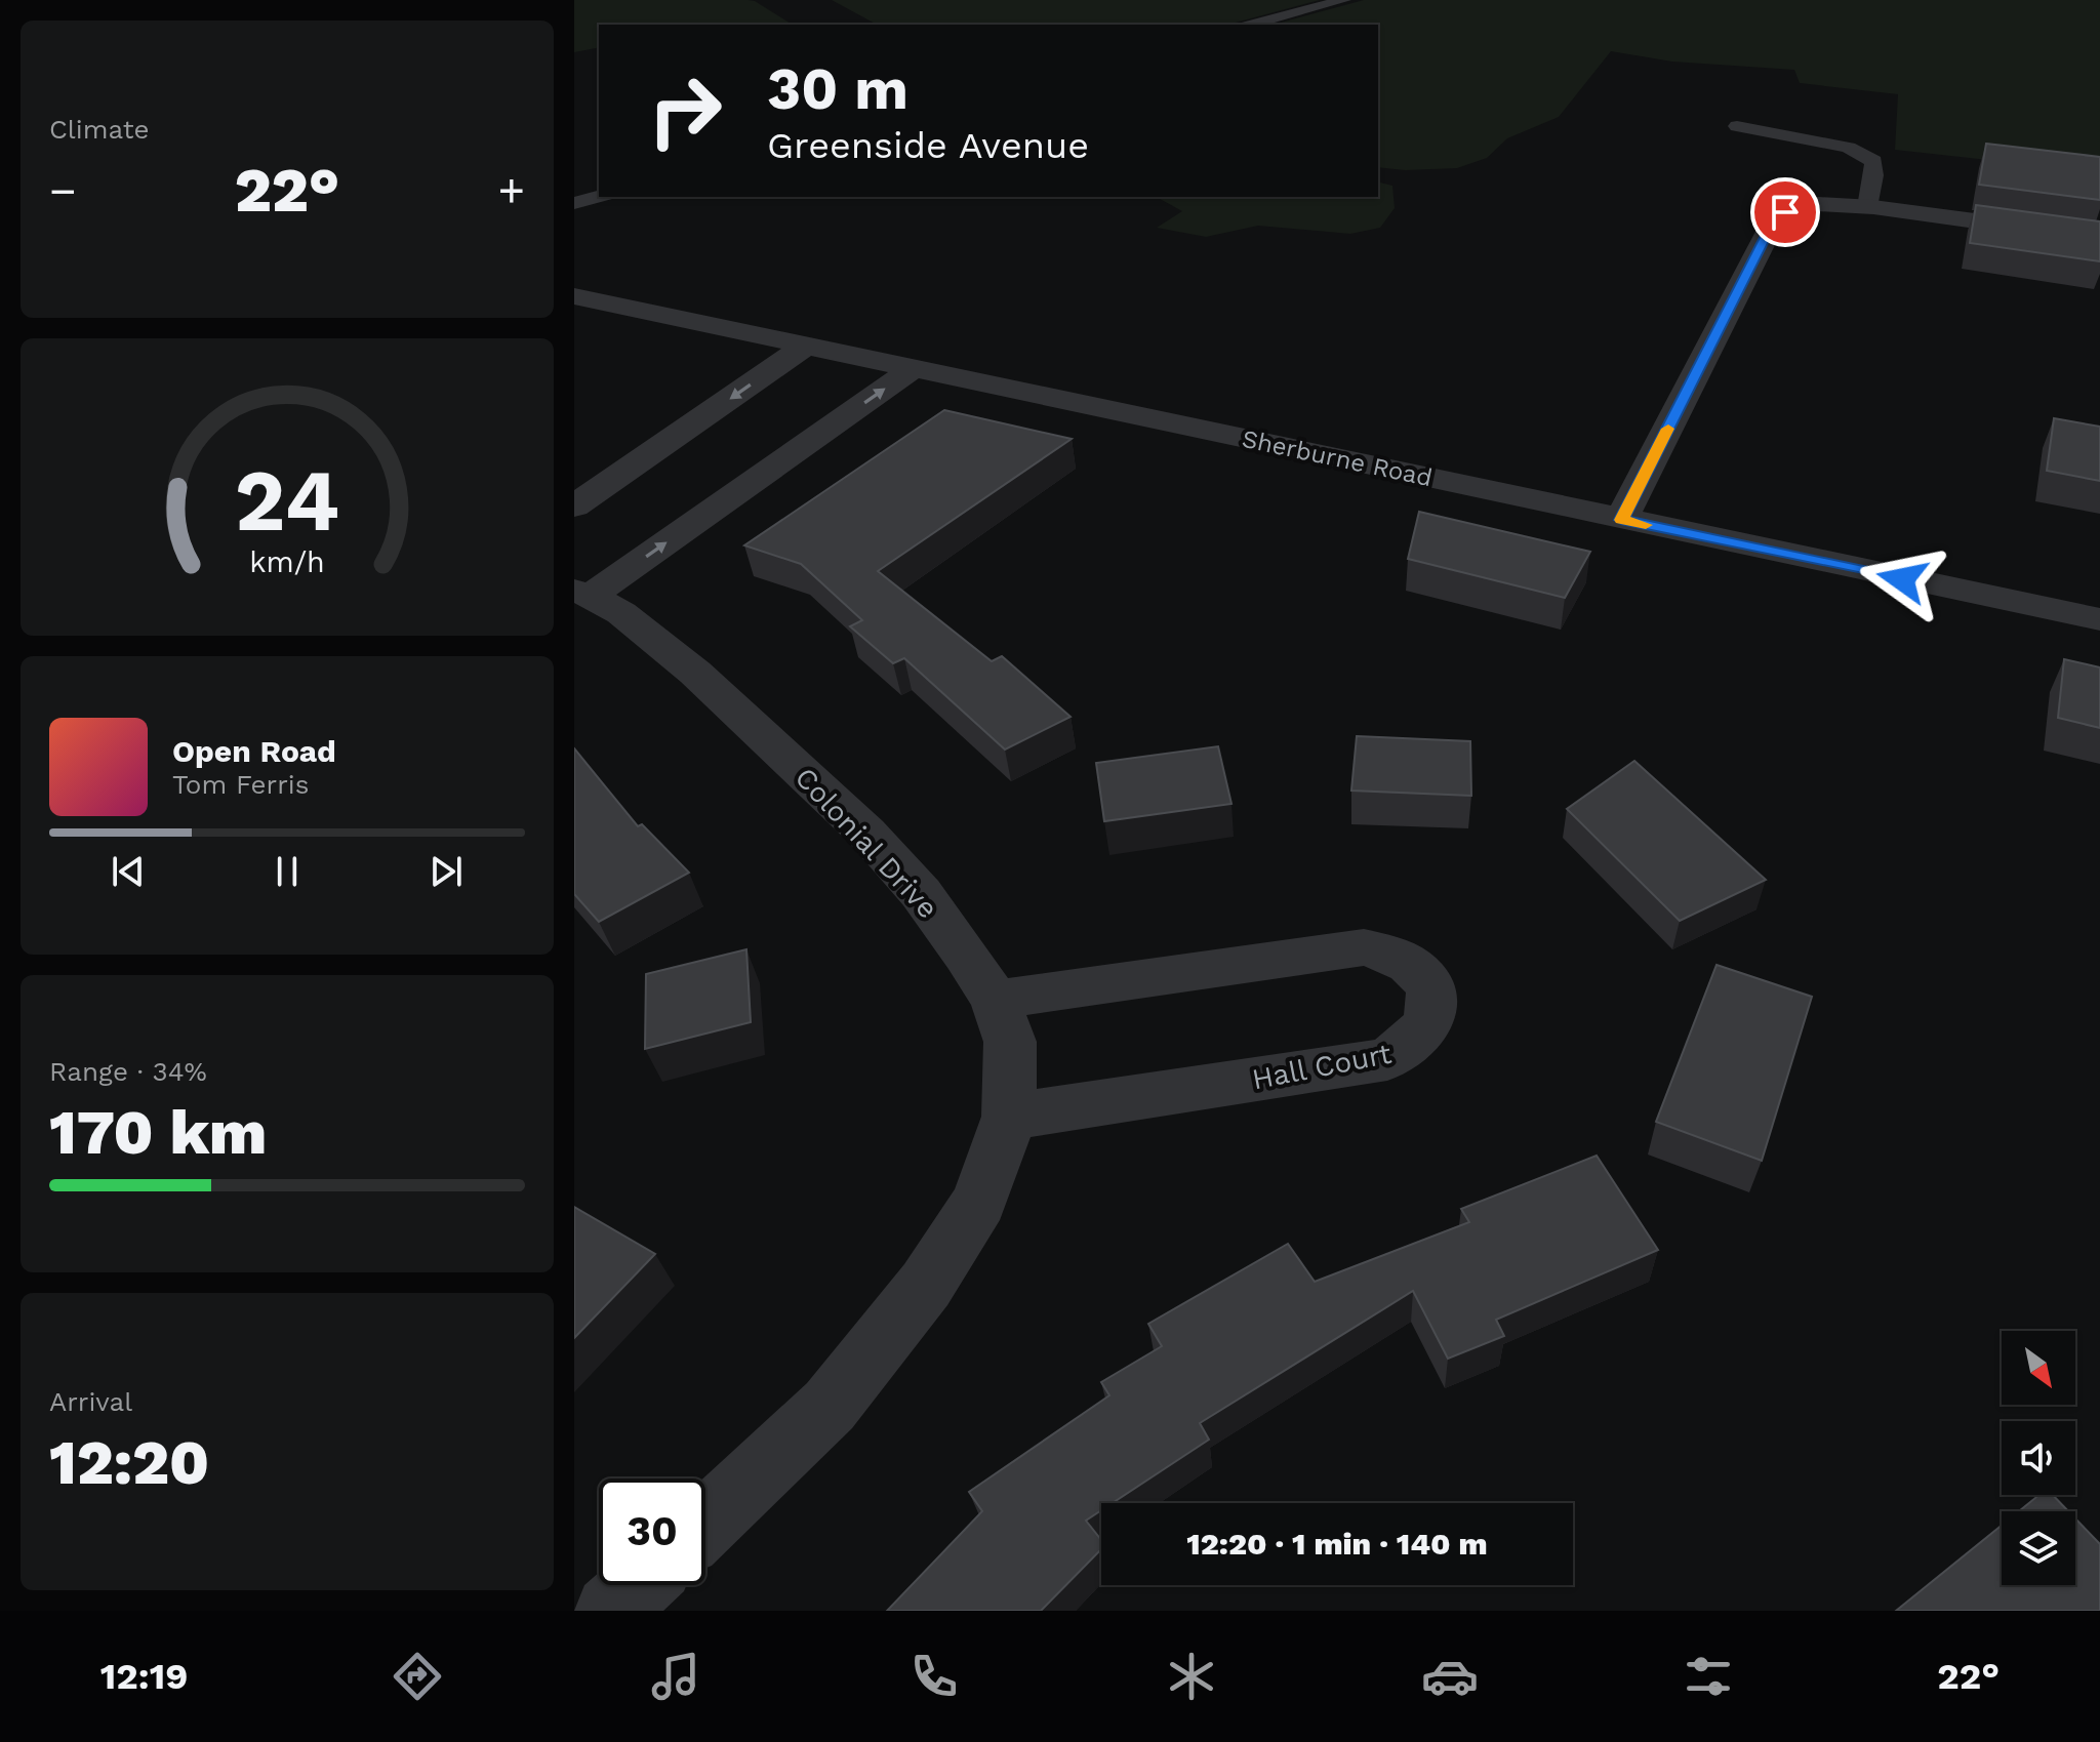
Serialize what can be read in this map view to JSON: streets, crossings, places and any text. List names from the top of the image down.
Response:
{
  "streets": {
    "street": ["Sherburne Road", "Colonial Drive", "Hall Court"]
  },
  "crossings": [
    ["Sherburne Road", "Colonial Drive"],
    ["Colonial Drive", "Hall Court"]
  ],
  "north": "bottom right",
  "page": {
    "tile": [
      "Climate",
      ["Range · 34%", "170 km"],
      ["Arrival", "12:20"]
    ],
    "turn": ["30 m", "Greenside Avenue"],
    "heat": ["−", "22°", "+"],
    "song": ["Open Road", "Tom Ferris"],
    "limit": "30",
    "trip": "12:20 · 1 min · 140 m",
    "tabs": ["12:19", "22°"],
    "gauge": ["24", "km/h"]
  }
}
